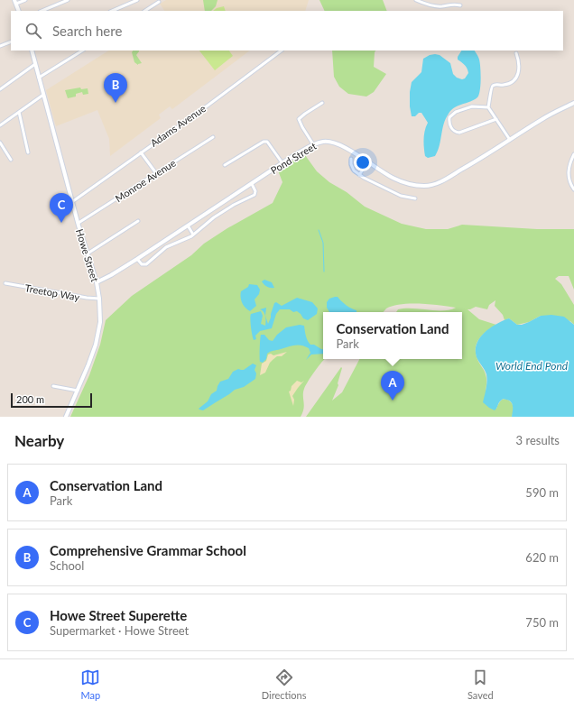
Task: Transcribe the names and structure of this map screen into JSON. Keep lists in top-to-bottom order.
{
  "streets": {
    "street": [
      "Adams Avenue",
      "Pond Street",
      "Monroe Avenue",
      "Howe Street",
      "Treetop Way"
    ]
  },
  "crossings": [
    ["Adams Avenue", "Howe Street"],
    ["Pond Street", "Howe Street"],
    ["Monroe Avenue", "Howe Street"],
    ["Howe Street", "Treetop Way"]
  ],
  "water": ["World End Pond"],
  "scale_bar": "200 m",
  "page": {
    "search": "Search here",
    "pins": ["B", "C", "A"],
    "popup": ["Conservation Land", "Park"],
    "scale": "200 m",
    "heading": ["Nearby", "3 results"],
    "list": [
      {
        "mark": "A",
        "name": "Conservation Land",
        "note": "Park",
        "value": "590 m"
      },
      {
        "mark": "B",
        "name": "Comprehensive Grammar School",
        "note": "School",
        "value": "620 m"
      },
      {
        "mark": "C",
        "name": "Howe Street Superette",
        "note": "Supermarket · Howe Street",
        "value": "750 m"
      }
    ],
    "nav": ["Map", "Directions", "Saved"]
  }
}
